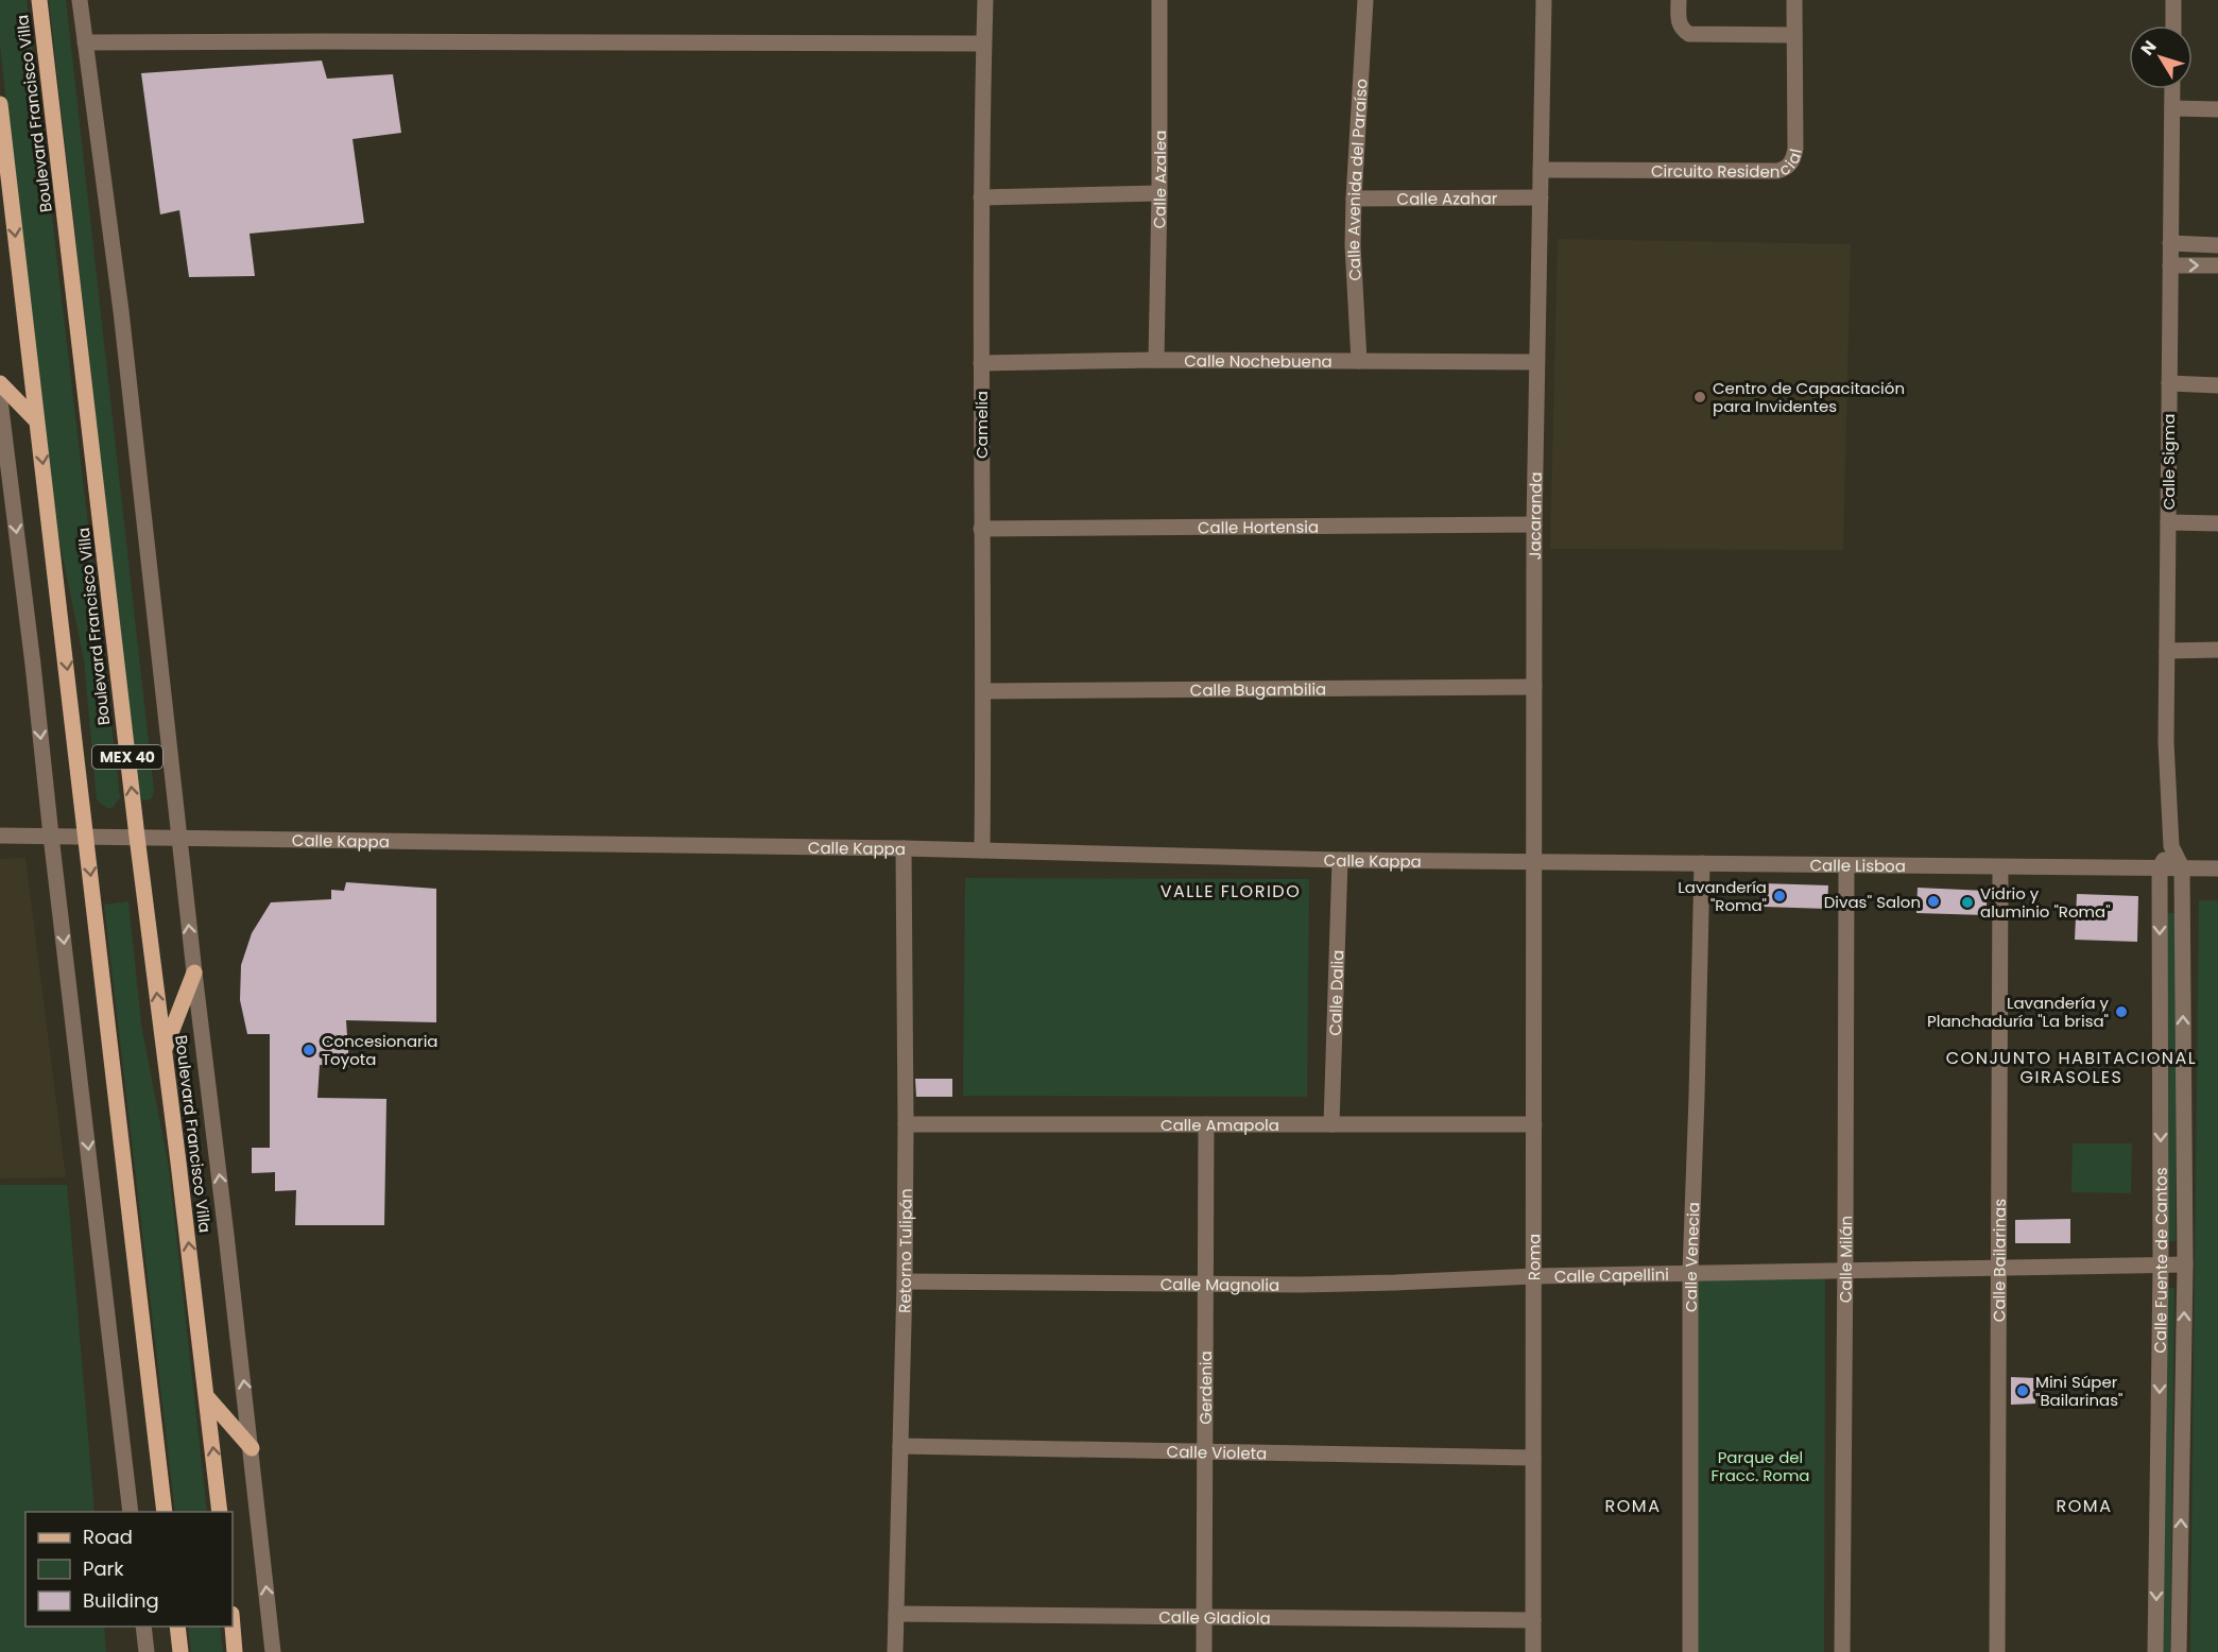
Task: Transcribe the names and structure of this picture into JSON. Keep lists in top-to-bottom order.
{
  "streets": {
    "main road": ["Boulevard Francisco Villa", "MEX 40"],
    "street": [
      "Circuito Residencial",
      "Calle Azalea",
      "Calle Avenida del Paraíso",
      "Calle Azahar",
      "Calle Nochebuena",
      "Camelia",
      "Calle Sigma",
      "Jacaranda",
      "Calle Hortensia",
      "Calle Bugambilia",
      "Calle Kappa",
      "Calle Lisboa",
      "Calle Dalia",
      "Calle Amapola",
      "Retorno Tulipán",
      "Roma",
      "Calle Venecia",
      "Calle Milán",
      "Calle Bailarinas",
      "Calle Fuente de Cantos",
      "Calle Capellini",
      "Calle Magnolia",
      "Gerdenia",
      "Calle Violeta",
      "Calle Gladiola"
    ]
  },
  "crossings": [
    ["Boulevard Francisco Villa", "Calle Kappa"],
    ["Circuito Residencial", "Jacaranda"],
    ["Calle Azalea", "Calle Nochebuena"],
    ["Calle Avenida del Paraíso", "Calle Azahar"],
    ["Calle Avenida del Paraíso", "Calle Nochebuena"],
    ["Calle Azahar", "Jacaranda"],
    ["Calle Nochebuena", "Camelia"],
    ["Calle Nochebuena", "Jacaranda"],
    ["Camelia", "Calle Hortensia"],
    ["Camelia", "Calle Bugambilia"],
    ["Camelia", "Calle Kappa"],
    ["Jacaranda", "Calle Hortensia"],
    ["Jacaranda", "Calle Bugambilia"],
    ["Jacaranda", "Calle Kappa"],
    ["Jacaranda", "Calle Lisboa"],
    ["Jacaranda", "Roma"],
    ["Calle Kappa", "Calle Lisboa"],
    ["Calle Kappa", "Calle Dalia"],
    ["Calle Kappa", "Retorno Tulipán"],
    ["Calle Kappa", "Roma"],
    ["Calle Lisboa", "Roma"],
    ["Calle Lisboa", "Calle Venecia"],
    ["Calle Lisboa", "Calle Milán"],
    ["Calle Lisboa", "Calle Bailarinas"],
    ["Calle Lisboa", "Calle Fuente de Cantos"],
    ["Calle Dalia", "Calle Amapola"],
    ["Calle Amapola", "Retorno Tulipán"],
    ["Calle Amapola", "Roma"],
    ["Calle Amapola", "Gerdenia"],
    ["Retorno Tulipán", "Calle Magnolia"],
    ["Retorno Tulipán", "Calle Violeta"],
    ["Retorno Tulipán", "Calle Gladiola"],
    ["Roma", "Calle Capellini"],
    ["Roma", "Calle Magnolia"],
    ["Roma", "Calle Violeta"],
    ["Roma", "Calle Gladiola"],
    ["Calle Venecia", "Calle Capellini"],
    ["Calle Milán", "Calle Capellini"],
    ["Calle Bailarinas", "Calle Capellini"],
    ["Calle Fuente de Cantos", "Calle Capellini"],
    ["Calle Capellini", "Calle Magnolia"],
    ["Calle Magnolia", "Gerdenia"],
    ["Gerdenia", "Calle Violeta"],
    ["Gerdenia", "Calle Gladiola"]
  ],
  "districts": [
    "VALLE FLORIDO",
    "CONJUNTO HABITACIONAL GIRASOLES",
    "ROMA",
    "ROMA"
  ],
  "parks": ["Parque del Fracc. Roma"],
  "places": [
    "Centro de Capacitación para Invidentes",
    "Lavandería \"Roma\"",
    "Divas'' Salon",
    "Vidrio y aluminio \"Roma\"",
    "Lavandería y Planchaduría \"La brisa\"",
    "Concesionaria Toyota",
    "Mini Súper \"Bailarinas\""
  ],
  "legend": ["Road", "Park", "Building"],
  "north": "top left"
}
